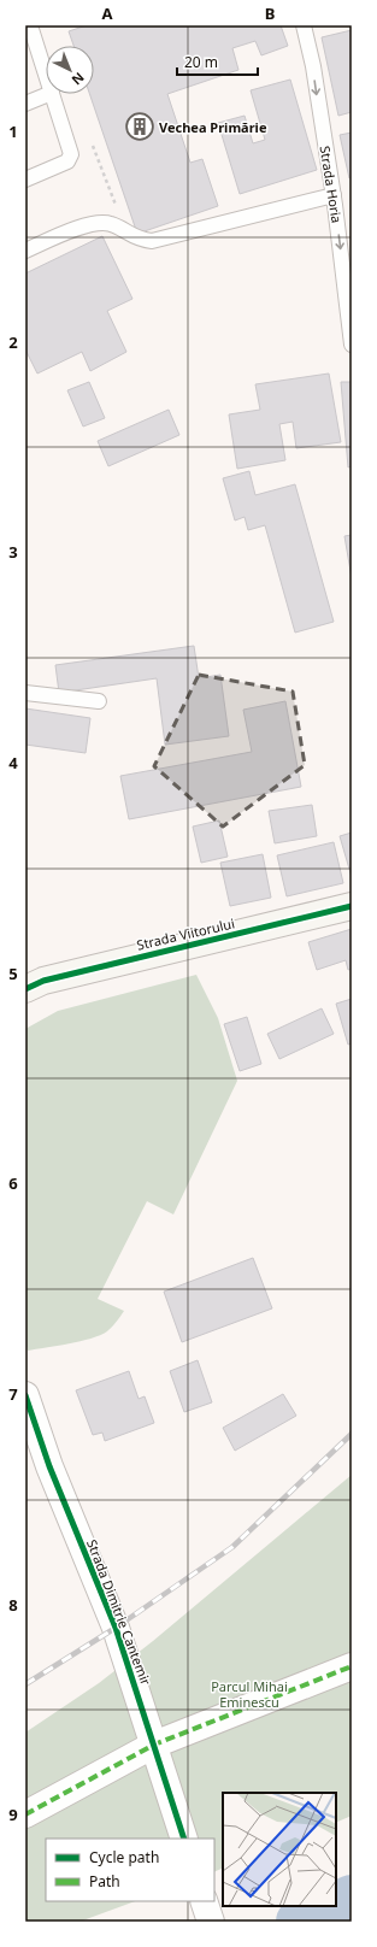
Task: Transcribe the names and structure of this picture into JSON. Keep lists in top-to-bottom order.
{
  "streets": {
    "street": ["Strada Viitorului", "Strada Dimitrie Cantemir"],
    "lane": ["Strada Horia"]
  },
  "one_way": ["Strada Horia"],
  "parks": ["Parcul Mihai Eminescu"],
  "places": {
    "building": ["Vechea Primărie"]
  },
  "legend": ["Cycle path", "Path"],
  "scale_bar": "20 m",
  "north": "bottom right",
  "grid": {
    "columns": ["A", "B"],
    "rows": [
      "1",
      "2",
      "3",
      "4",
      "5",
      "6",
      "7",
      "8",
      "9"
    ]
  }
}
